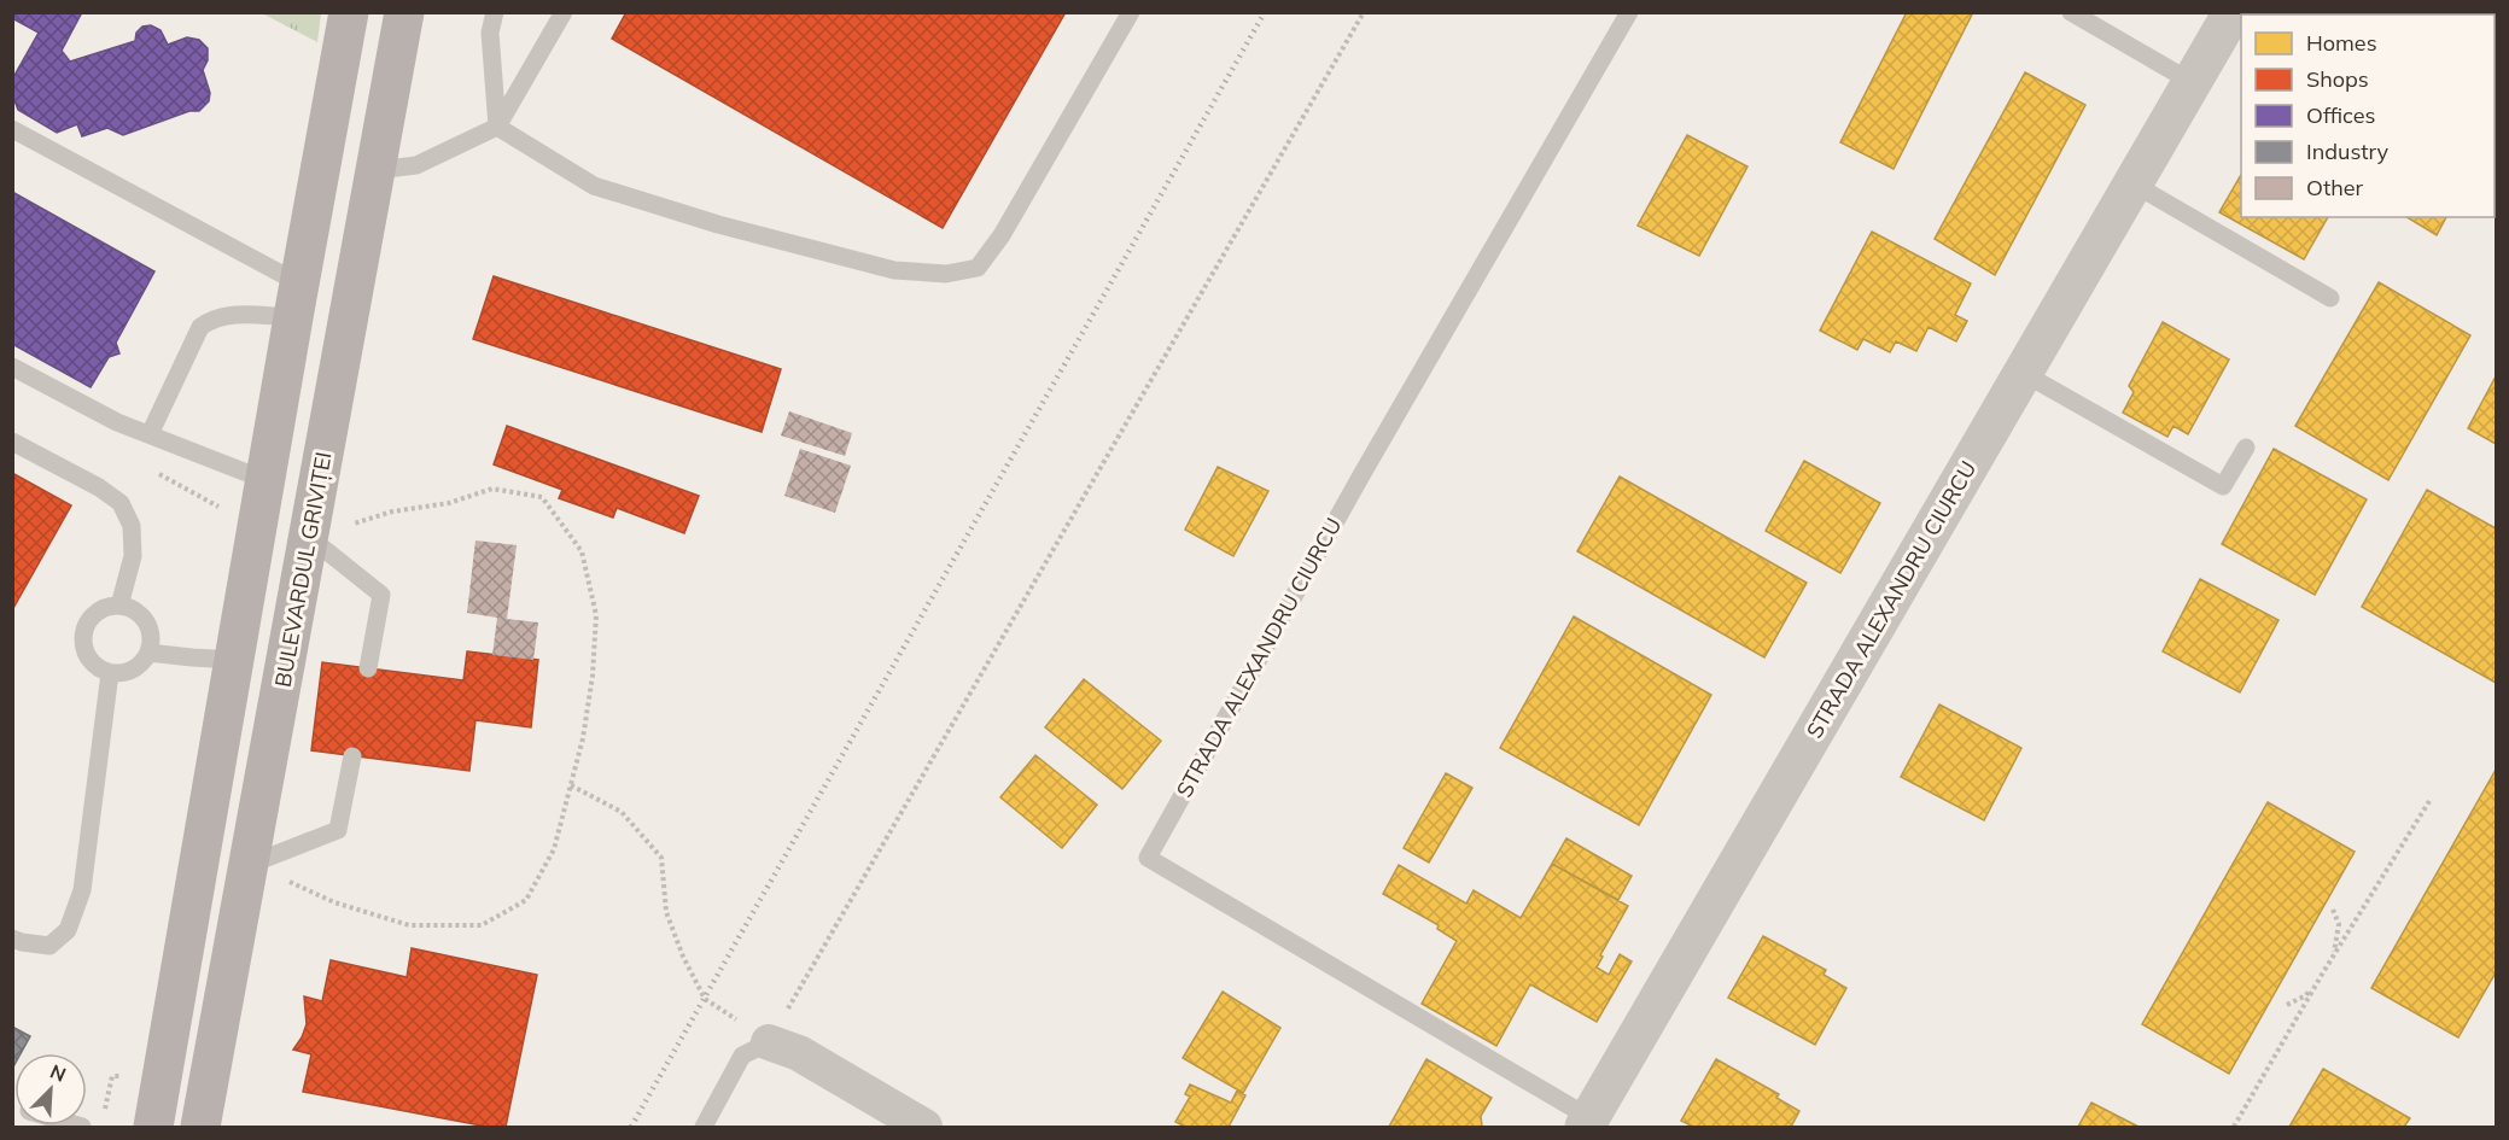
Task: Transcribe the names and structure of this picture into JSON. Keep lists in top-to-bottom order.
{
  "streets": {
    "main road": ["BULEVARDUL GRIVIȚEI"],
    "street": ["STRADA ALEXANDRU CIURCU"]
  },
  "legend": [
    "Homes",
    "Shops",
    "Offices",
    "Industry",
    "Other"
  ],
  "north": "top right"
}
